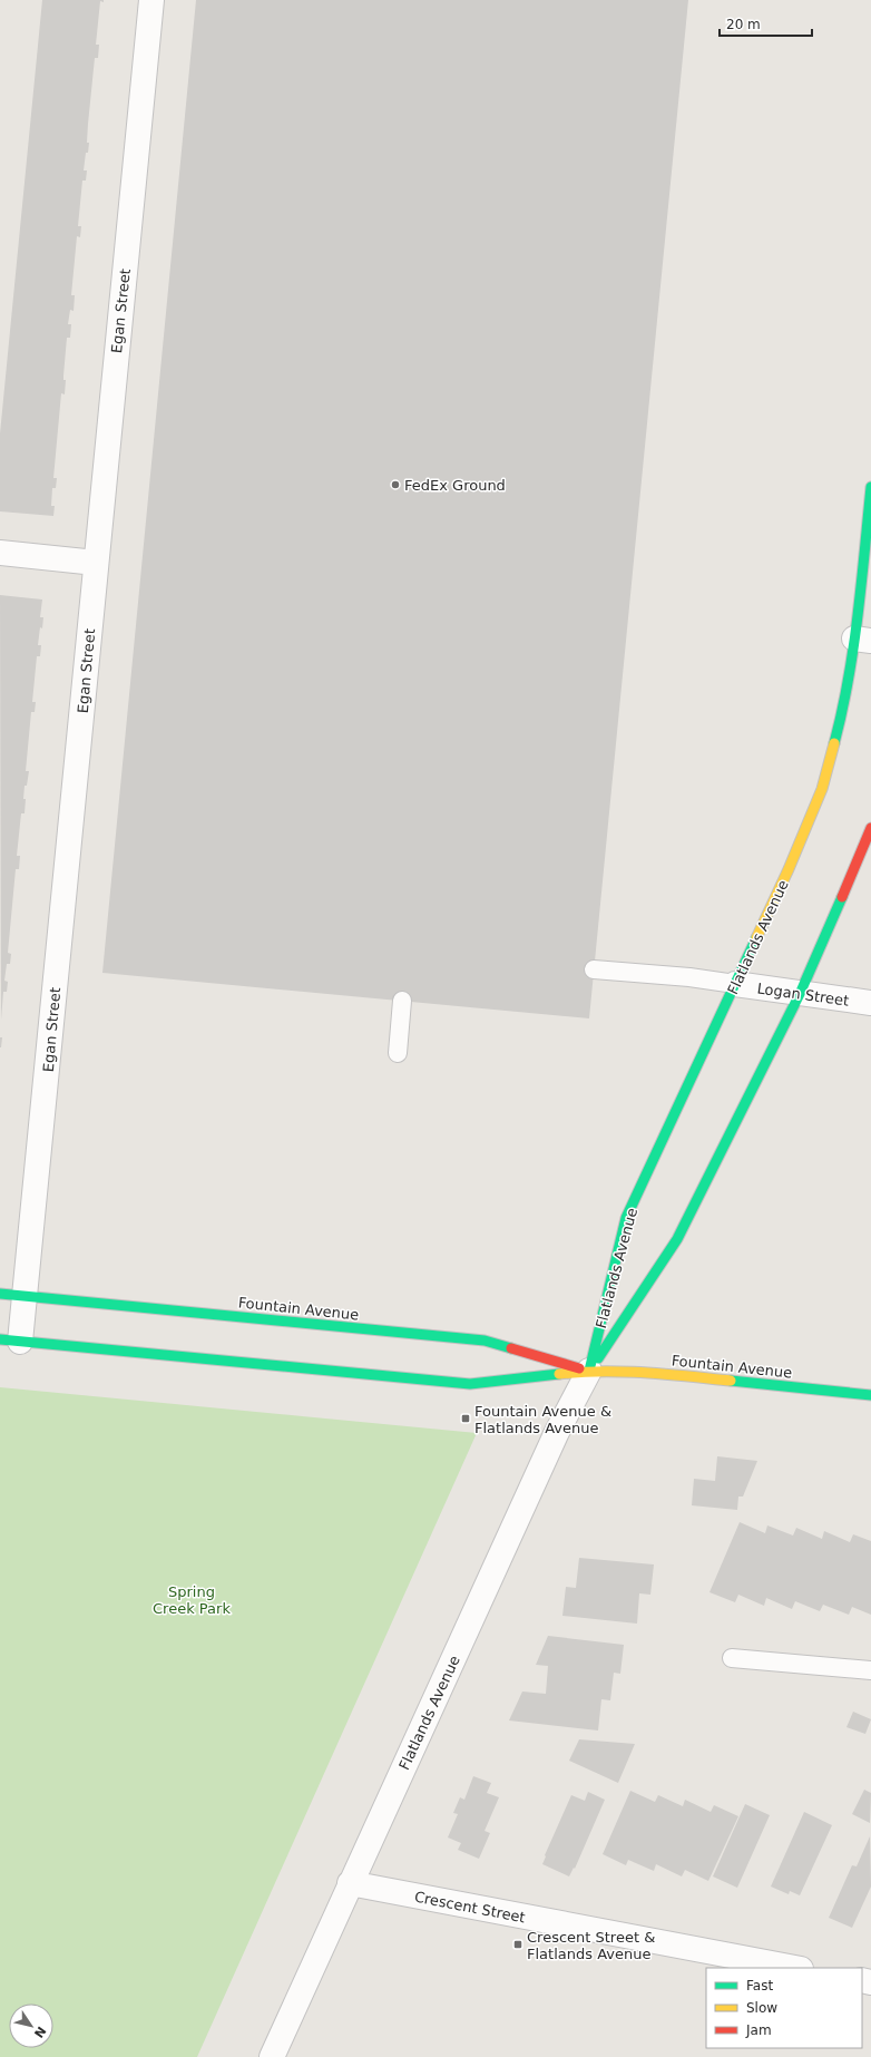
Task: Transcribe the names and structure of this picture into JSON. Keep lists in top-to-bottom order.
{
  "streets": {
    "main road": ["Flatlands Avenue", "Fountain Avenue"],
    "street": ["Egan Street", "Logan Street", "Crescent Street"]
  },
  "crossings": [
    ["Egan Street", "Fountain Avenue"],
    ["Flatlands Avenue", "Logan Street"],
    ["Flatlands Avenue", "Fountain Avenue"],
    ["Flatlands Avenue", "Crescent Street"]
  ],
  "parks": ["Spring Creek Park"],
  "places": {
    "other": ["FedEx Ground"],
    "transit": ["Fountain Avenue & Flatlands Avenue", "Crescent Street & Flatlands Avenue"]
  },
  "legend": ["Fast", "Slow", "Jam"],
  "scale_bar": "20 m",
  "north": "bottom right"
}
